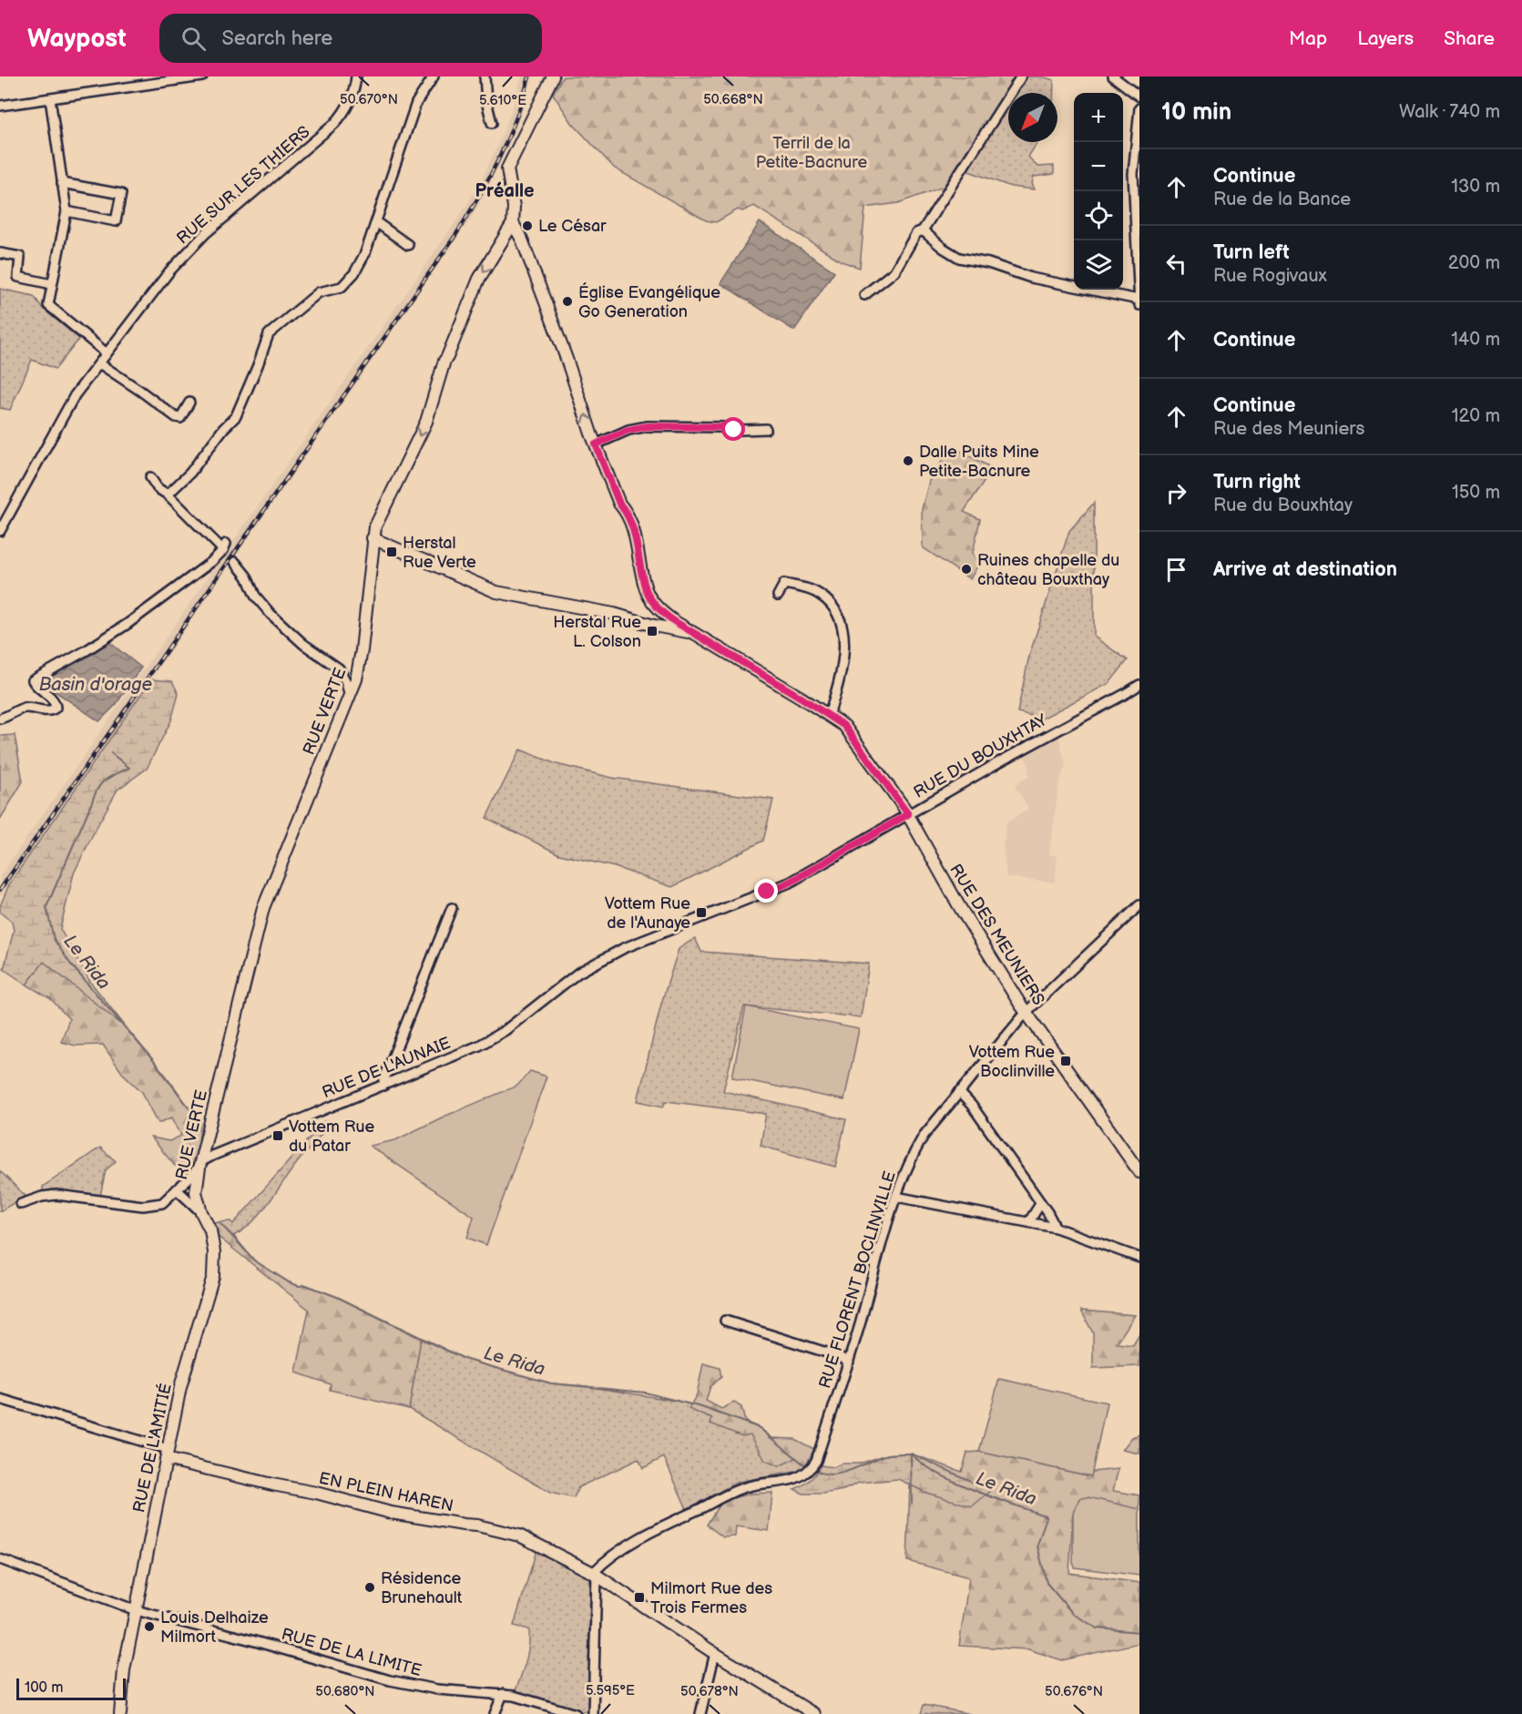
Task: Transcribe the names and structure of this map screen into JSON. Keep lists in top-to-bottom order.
{
  "streets": {
    "street": [
      "RUE SUR LES THIERS",
      "RUE VERTE",
      "RUE DU BOUXHTAY",
      "RUE DES MEUNIERS",
      "RUE DE L'AUNAIE",
      "RUE FLORENT BOCLINVILLE",
      "RUE DE L'AMITIÉ",
      "EN PLEIN HAREN",
      "RUE DE LA LIMITE"
    ]
  },
  "crossings": [
    ["RUE VERTE", "RUE DE L'AUNAIE"],
    ["RUE VERTE", "RUE DE L'AMITIÉ"],
    ["RUE DU BOUXHTAY", "RUE DES MEUNIERS"],
    ["RUE DU BOUXHTAY", "RUE DE L'AUNAIE"],
    ["RUE DES MEUNIERS", "RUE FLORENT BOCLINVILLE"],
    ["RUE FLORENT BOCLINVILLE", "EN PLEIN HAREN"],
    ["RUE DE L'AMITIÉ", "EN PLEIN HAREN"],
    ["RUE DE L'AMITIÉ", "RUE DE LA LIMITE"]
  ],
  "districts": ["Préalle"],
  "water": ["Basin d'orage", "Le Rida"],
  "parks": ["Terril de la Petite-Bacnure"],
  "places": {
    "other": [
      "Le César",
      "Église Evangélique Go Generation",
      "Dalle Puits Mine Petite-Bacnure",
      "Ruines chapelle du château Bouxthay",
      "Résidence Brunehault",
      "Louis Delhaize Milmort"
    ],
    "transit": [
      "Herstal Rue Verte",
      "Herstal Rue L. Colson",
      "Vottem Rue de l'Aunaye",
      "Vottem Rue Boclinville",
      "Vottem Rue du Patar",
      "Milmort Rue des Trois Fermes"
    ]
  },
  "scale_bar": "100 m",
  "north": "bottom left",
  "page": {
    "header": "Waypost",
    "search": "Search here",
    "nav": ["Map", "Layers", "Share"],
    "heading": ["10 min", "Walk · 740 m"],
    "map_buttons": ["+", "−"],
    "list": [
      ["Continue", "Rue de la Bance", "130 m"],
      ["Turn left", "Rue Rogivaux", "200 m"],
      ["Continue", "140 m"],
      ["Continue", "Rue des Meuniers", "120 m"],
      ["Turn right", "Rue du Bouxhtay", "150 m"],
      "Arrive at destination"
    ],
    "scale": "100 m"
  },
  "coordinates": [
    "50.670°N",
    "50.668°N",
    "5.610°E",
    "5.595°E",
    "50.680°N",
    "50.678°N",
    "50.676°N"
  ]
}
